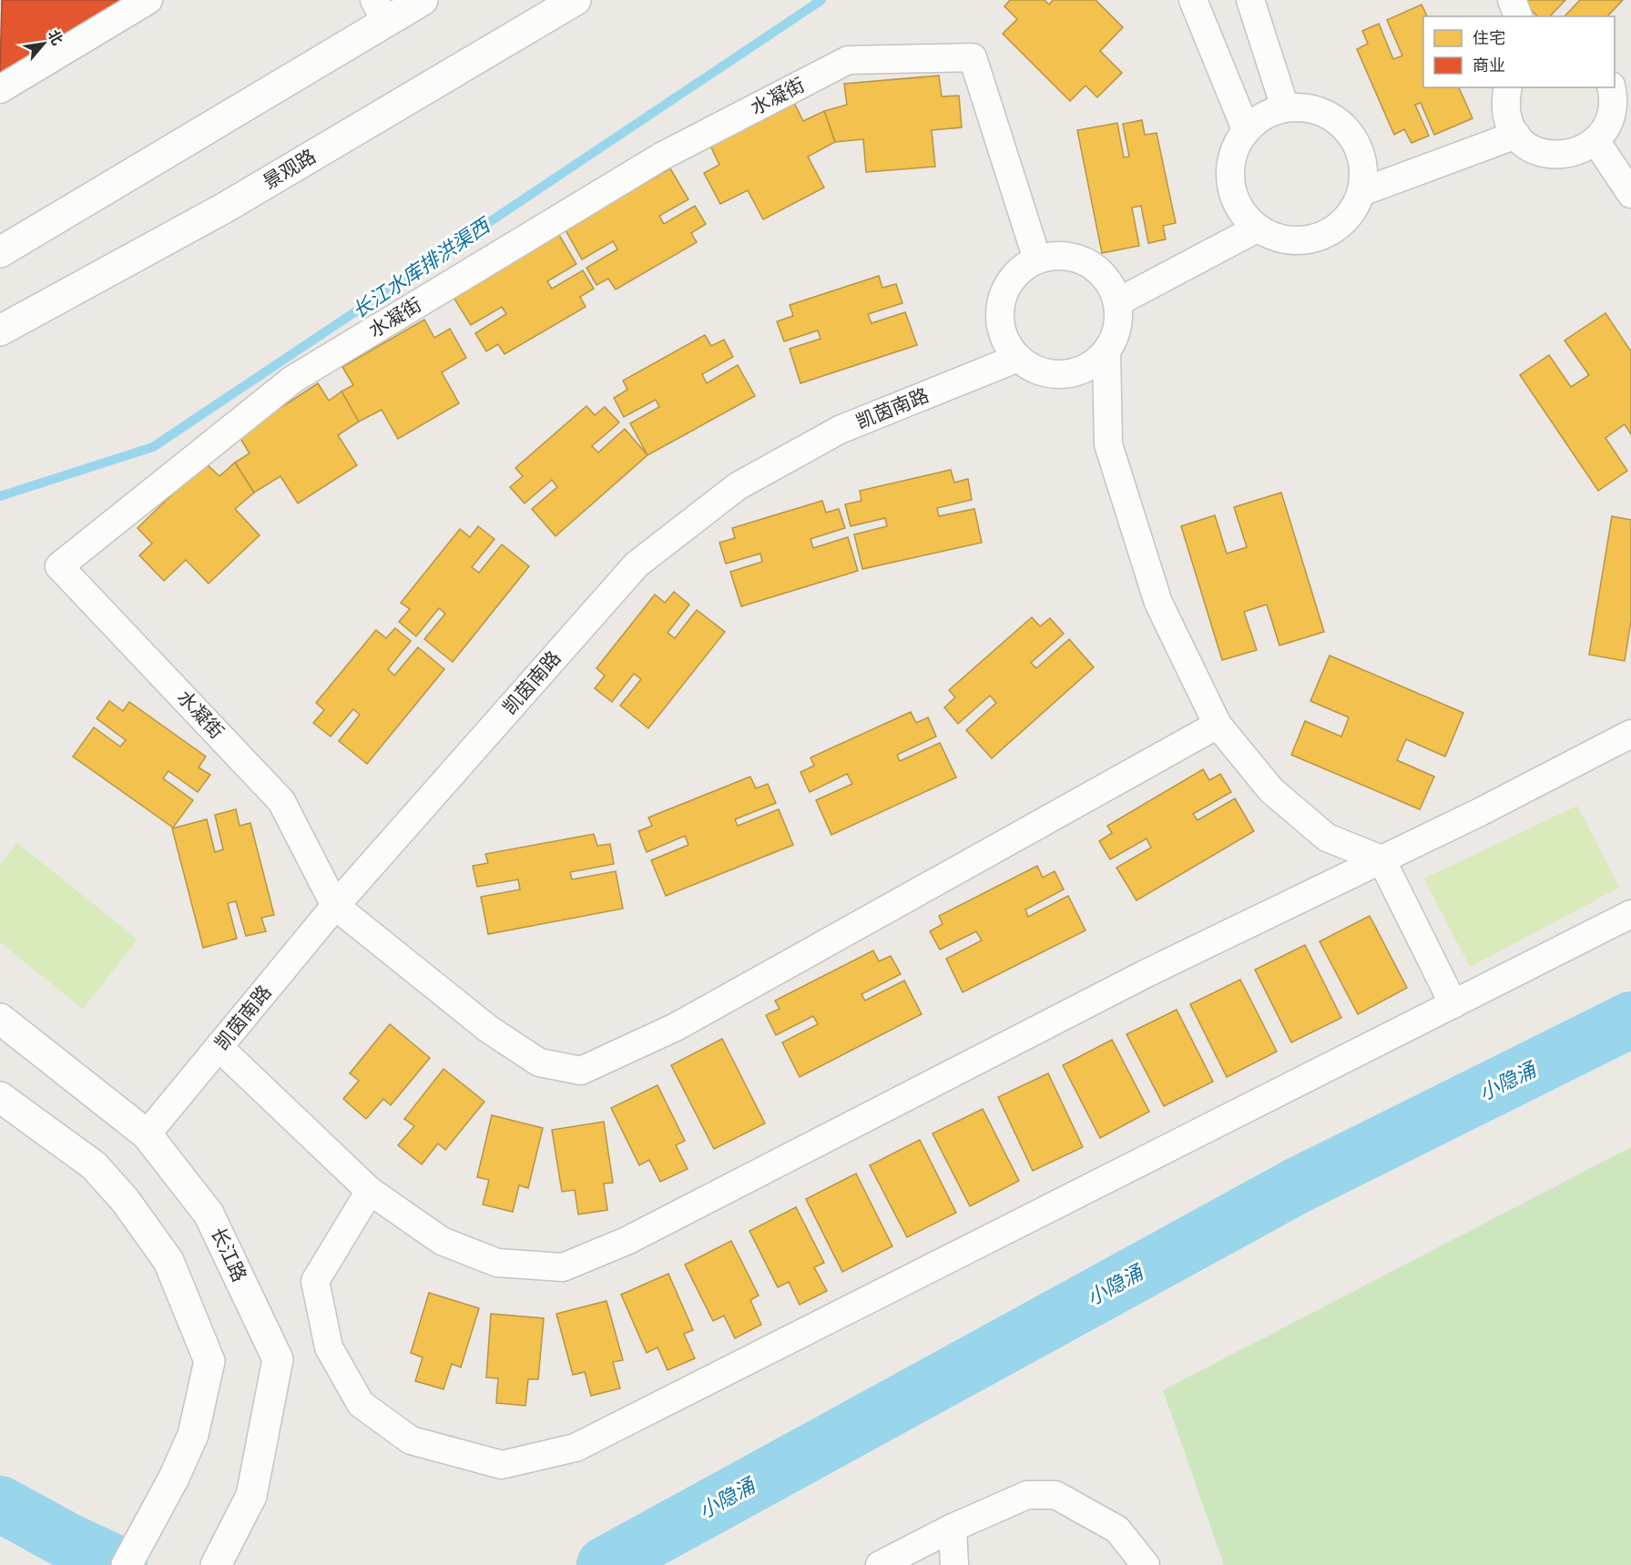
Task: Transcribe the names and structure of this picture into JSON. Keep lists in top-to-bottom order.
{
  "streets": {
    "main road": ["景观路", "长江路"],
    "street": ["水凝街", "凯茵南路"]
  },
  "crossings": [
    ["水凝街", "凯茵南路"],
    ["凯茵南路", "长江路"]
  ],
  "water": ["长江水库排洪渠西", "小隐涌"],
  "legend": ["住宅", "商业"],
  "north": "top right"
}
